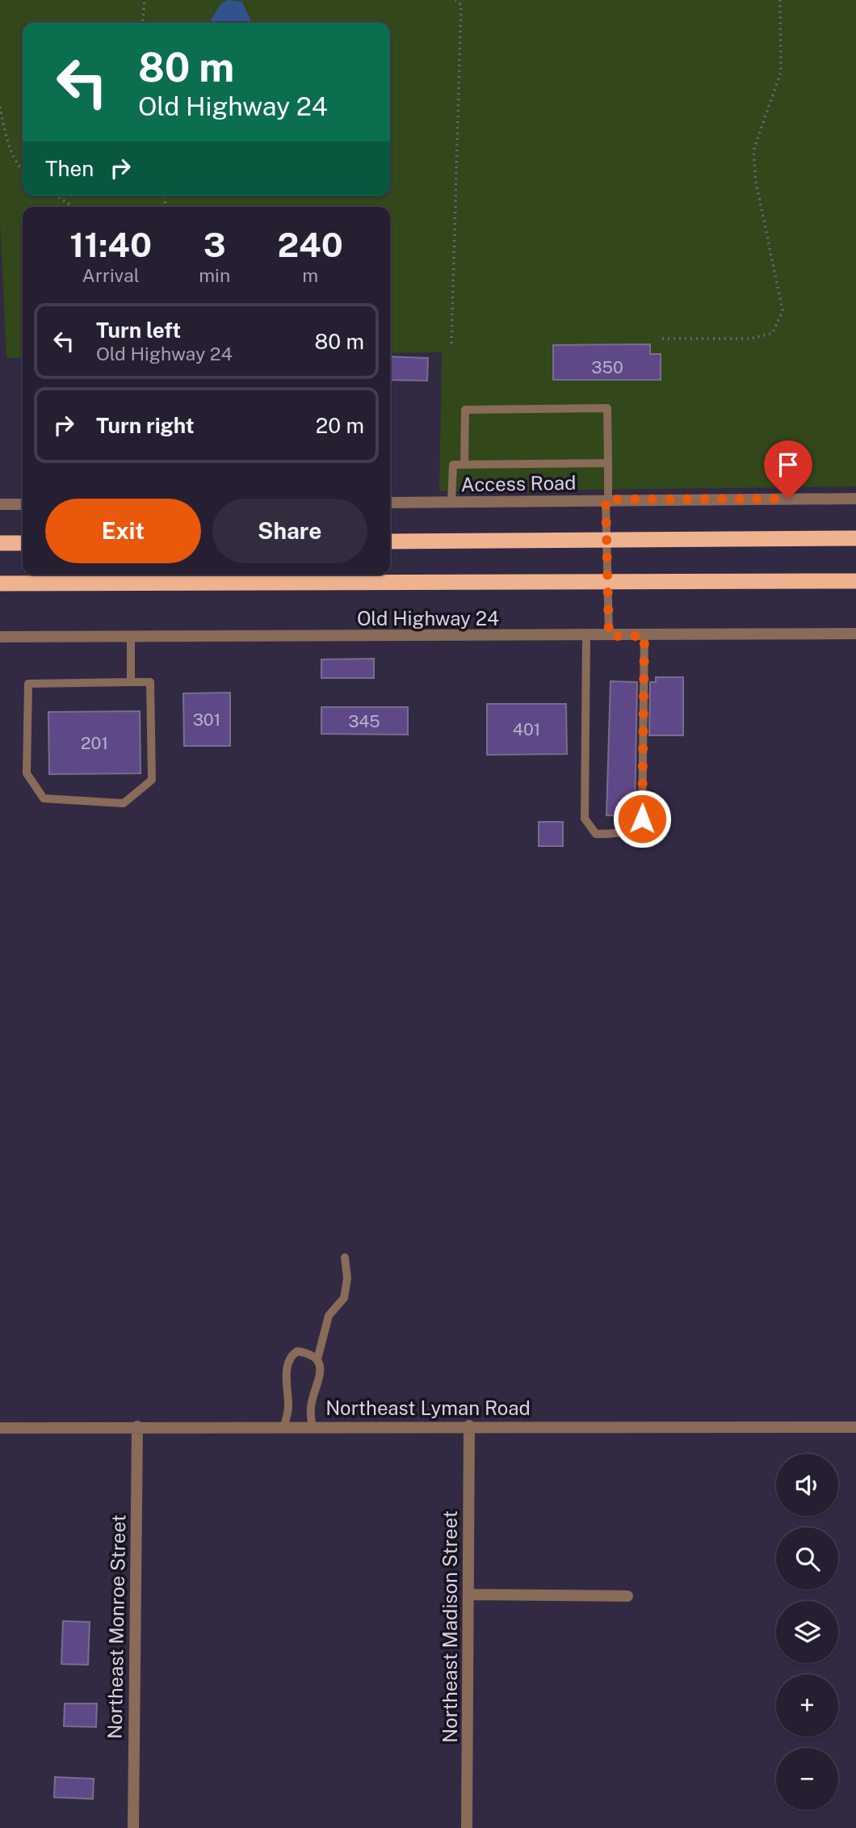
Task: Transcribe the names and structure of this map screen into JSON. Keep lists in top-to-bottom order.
{
  "streets": {
    "street": [
      "Access Road",
      "Old Highway 24",
      "Northeast Lyman Road",
      "Northeast Monroe Street",
      "Northeast Madison Street"
    ]
  },
  "crossings": [
    ["Northeast Lyman Road", "Northeast Monroe Street"],
    ["Northeast Lyman Road", "Northeast Madison Street"]
  ],
  "house_numbers": [
    "350",
    "301",
    "345",
    "401",
    "201"
  ],
  "page": {
    "turn": ["80 m", "Old Highway 24"],
    "then": "Then",
    "eta": [
      "11:40",
      "Arrival",
      "3",
      "min",
      "240",
      "m"
    ],
    "list": [
      {
        "name": "Turn left",
        "note": "Old Highway 24",
        "value": "80 m"
      },
      {
        "name": "Turn right",
        "value": "20 m"
      }
    ],
    "buttons": ["Exit", "Share"],
    "map_buttons": ["+", "−"]
  }
}
